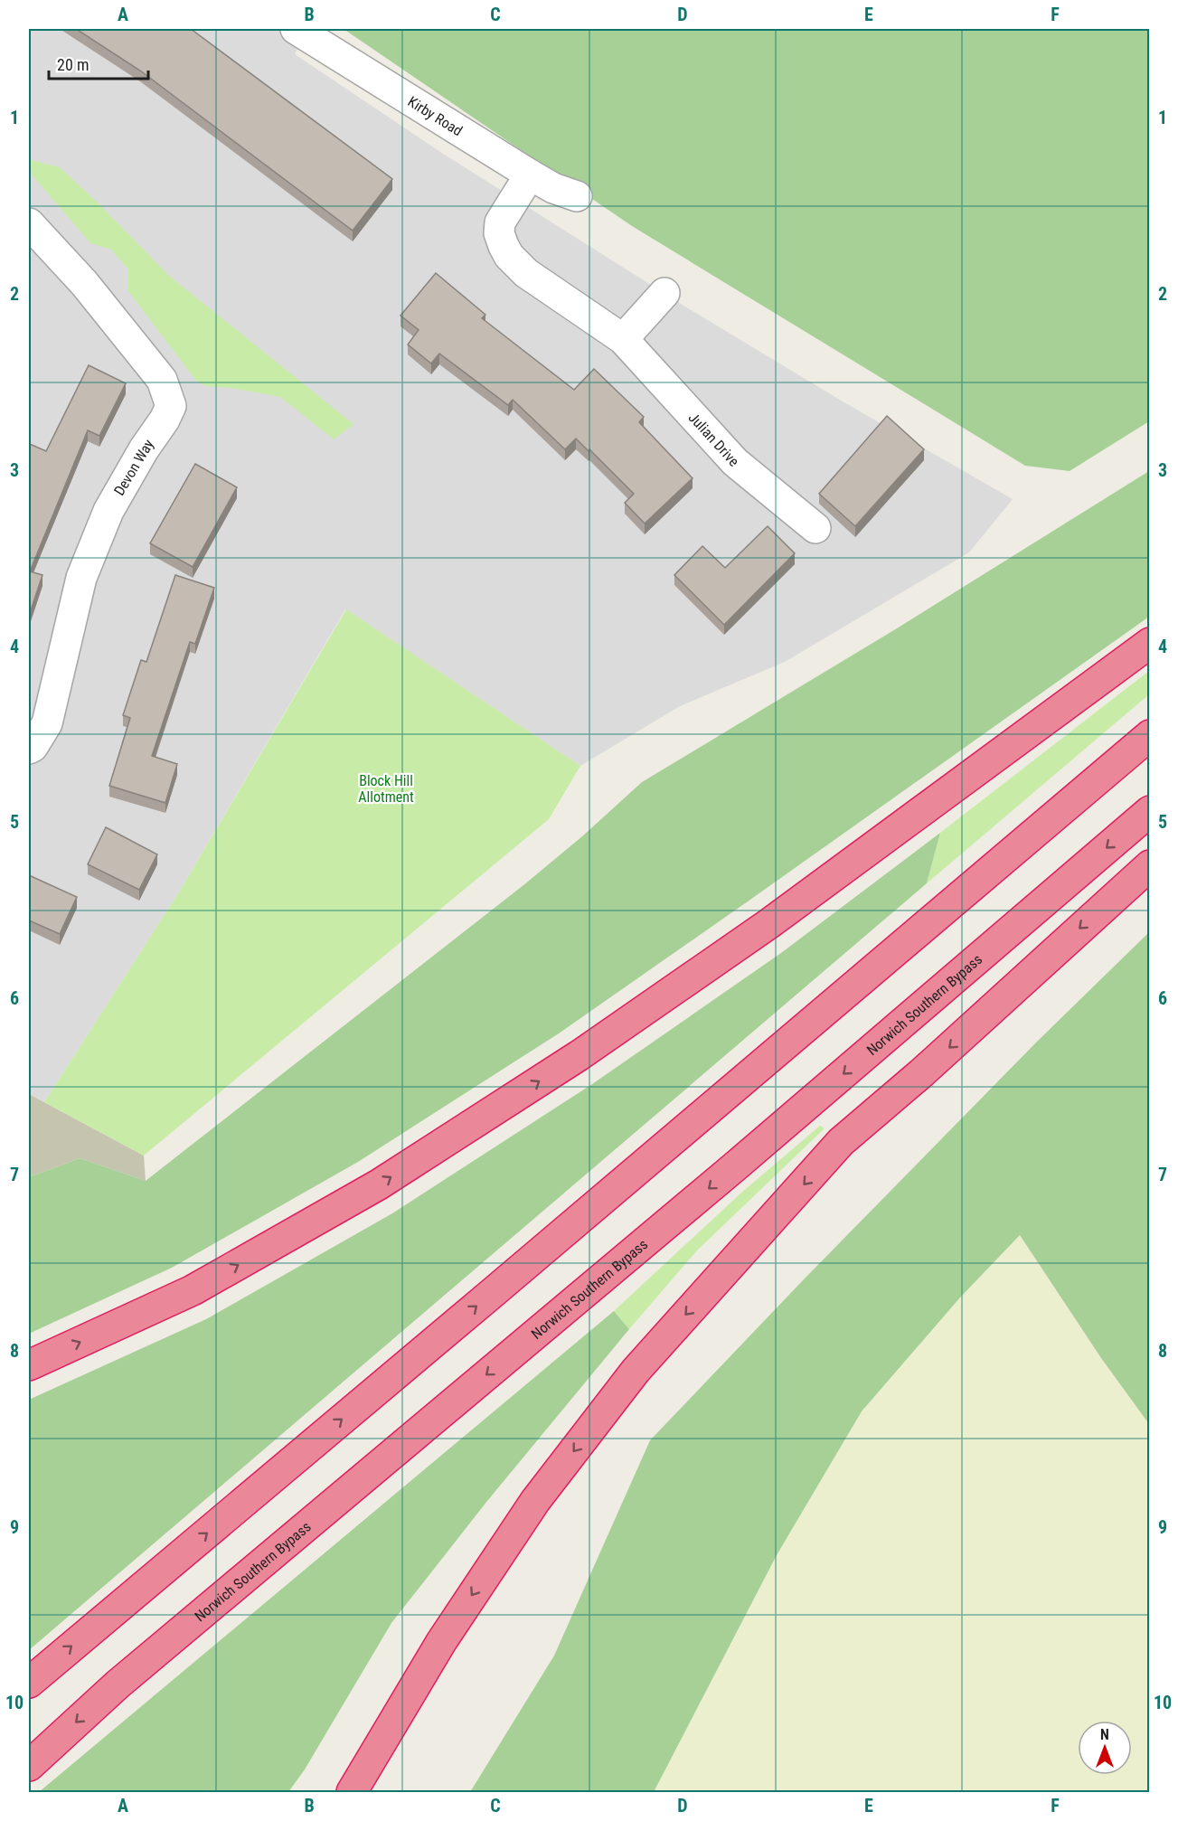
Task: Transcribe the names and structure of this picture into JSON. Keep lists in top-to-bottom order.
{
  "streets": {
    "highway": ["Norwich Southern Bypass"],
    "street": ["Kirby Road", "Julian Drive", "Devon Way"]
  },
  "crossings": [
    ["Kirby Road", "Julian Drive"]
  ],
  "parks": ["Block Hill Allotment"],
  "scale_bar": "20 m",
  "north": "top",
  "grid": {
    "columns": [
      "A",
      "B",
      "C",
      "D",
      "E",
      "F"
    ],
    "rows": [
      "1",
      "2",
      "3",
      "4",
      "5",
      "6",
      "7",
      "8",
      "9",
      "10"
    ]
  }
}
